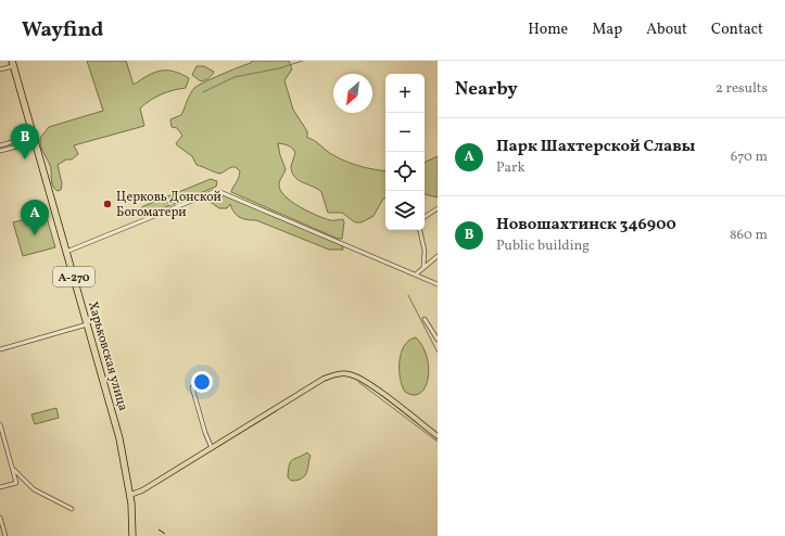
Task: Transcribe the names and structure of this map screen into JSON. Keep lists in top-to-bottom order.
{
  "streets": {
    "highway": ["А-270", "Харьковская улица"]
  },
  "places": ["Церковь Донской Богоматери"],
  "north": "bottom left",
  "page": {
    "header": "Wayfind",
    "nav": [
      "Home",
      "Map",
      "About",
      "Contact"
    ],
    "heading": ["Nearby", "2 results"],
    "map_buttons": ["+", "−"],
    "list": [
      {
        "mark": "A",
        "name": "Парк Шахтерской Славы",
        "note": "Park",
        "value": "670 m"
      },
      {
        "mark": "B",
        "name": "Новошахтинск 346900",
        "note": "Public building",
        "value": "860 m"
      }
    ],
    "pins": ["B", "A"]
  }
}
